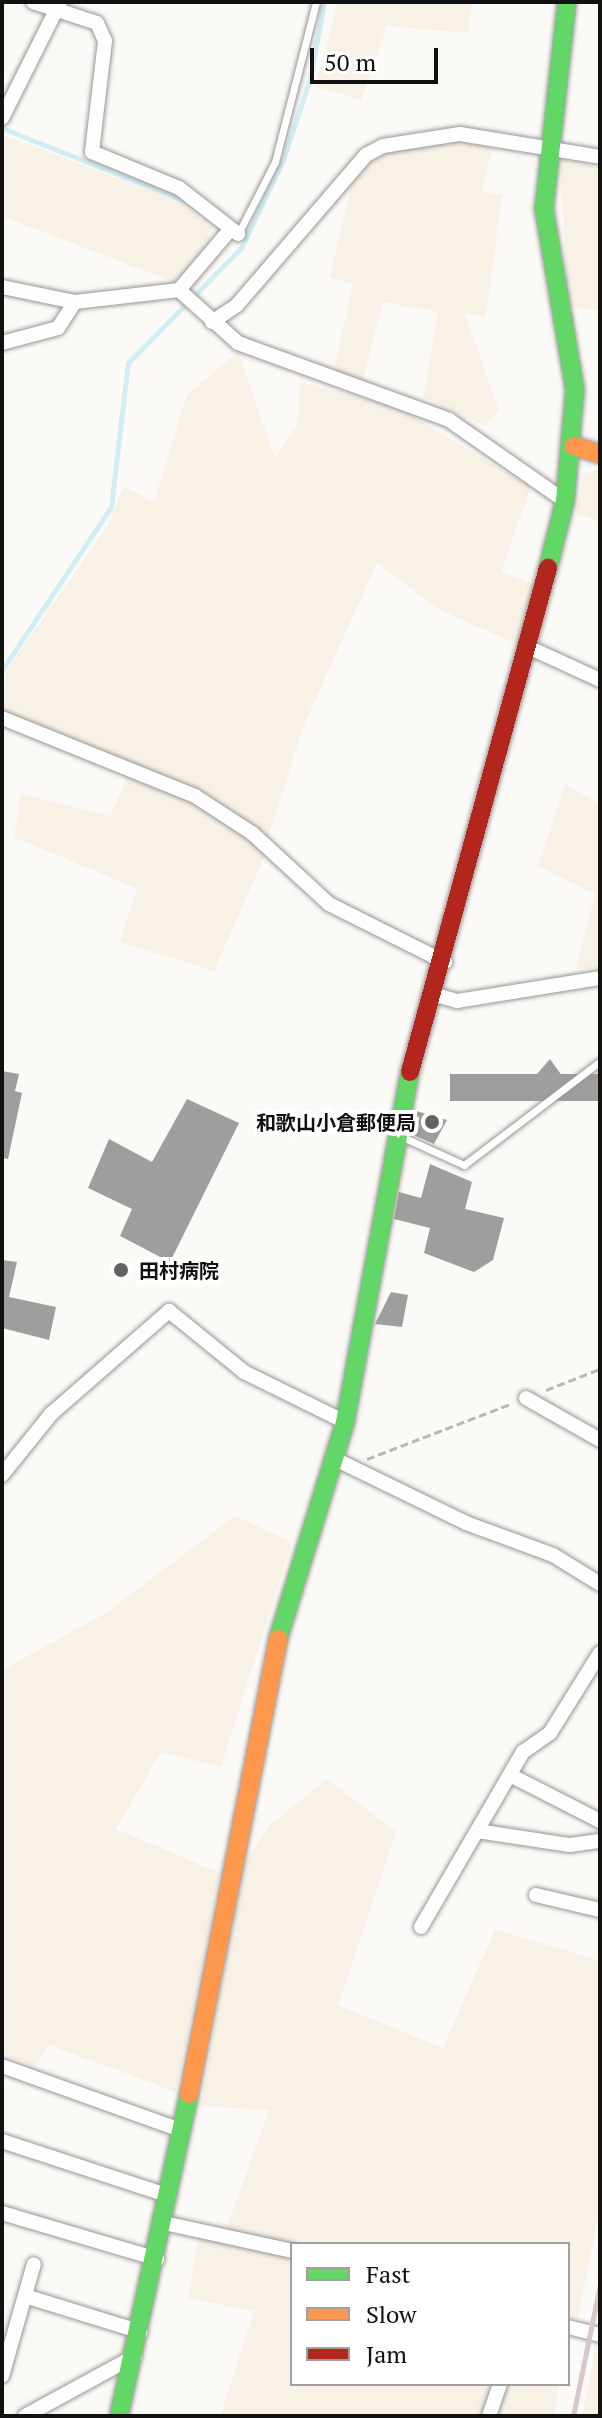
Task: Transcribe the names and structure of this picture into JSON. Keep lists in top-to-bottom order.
{
  "places": ["和歌山小倉郵便局", "田村病院"],
  "legend": ["Fast", "Slow", "Jam"],
  "scale_bar": "50 m"
}
